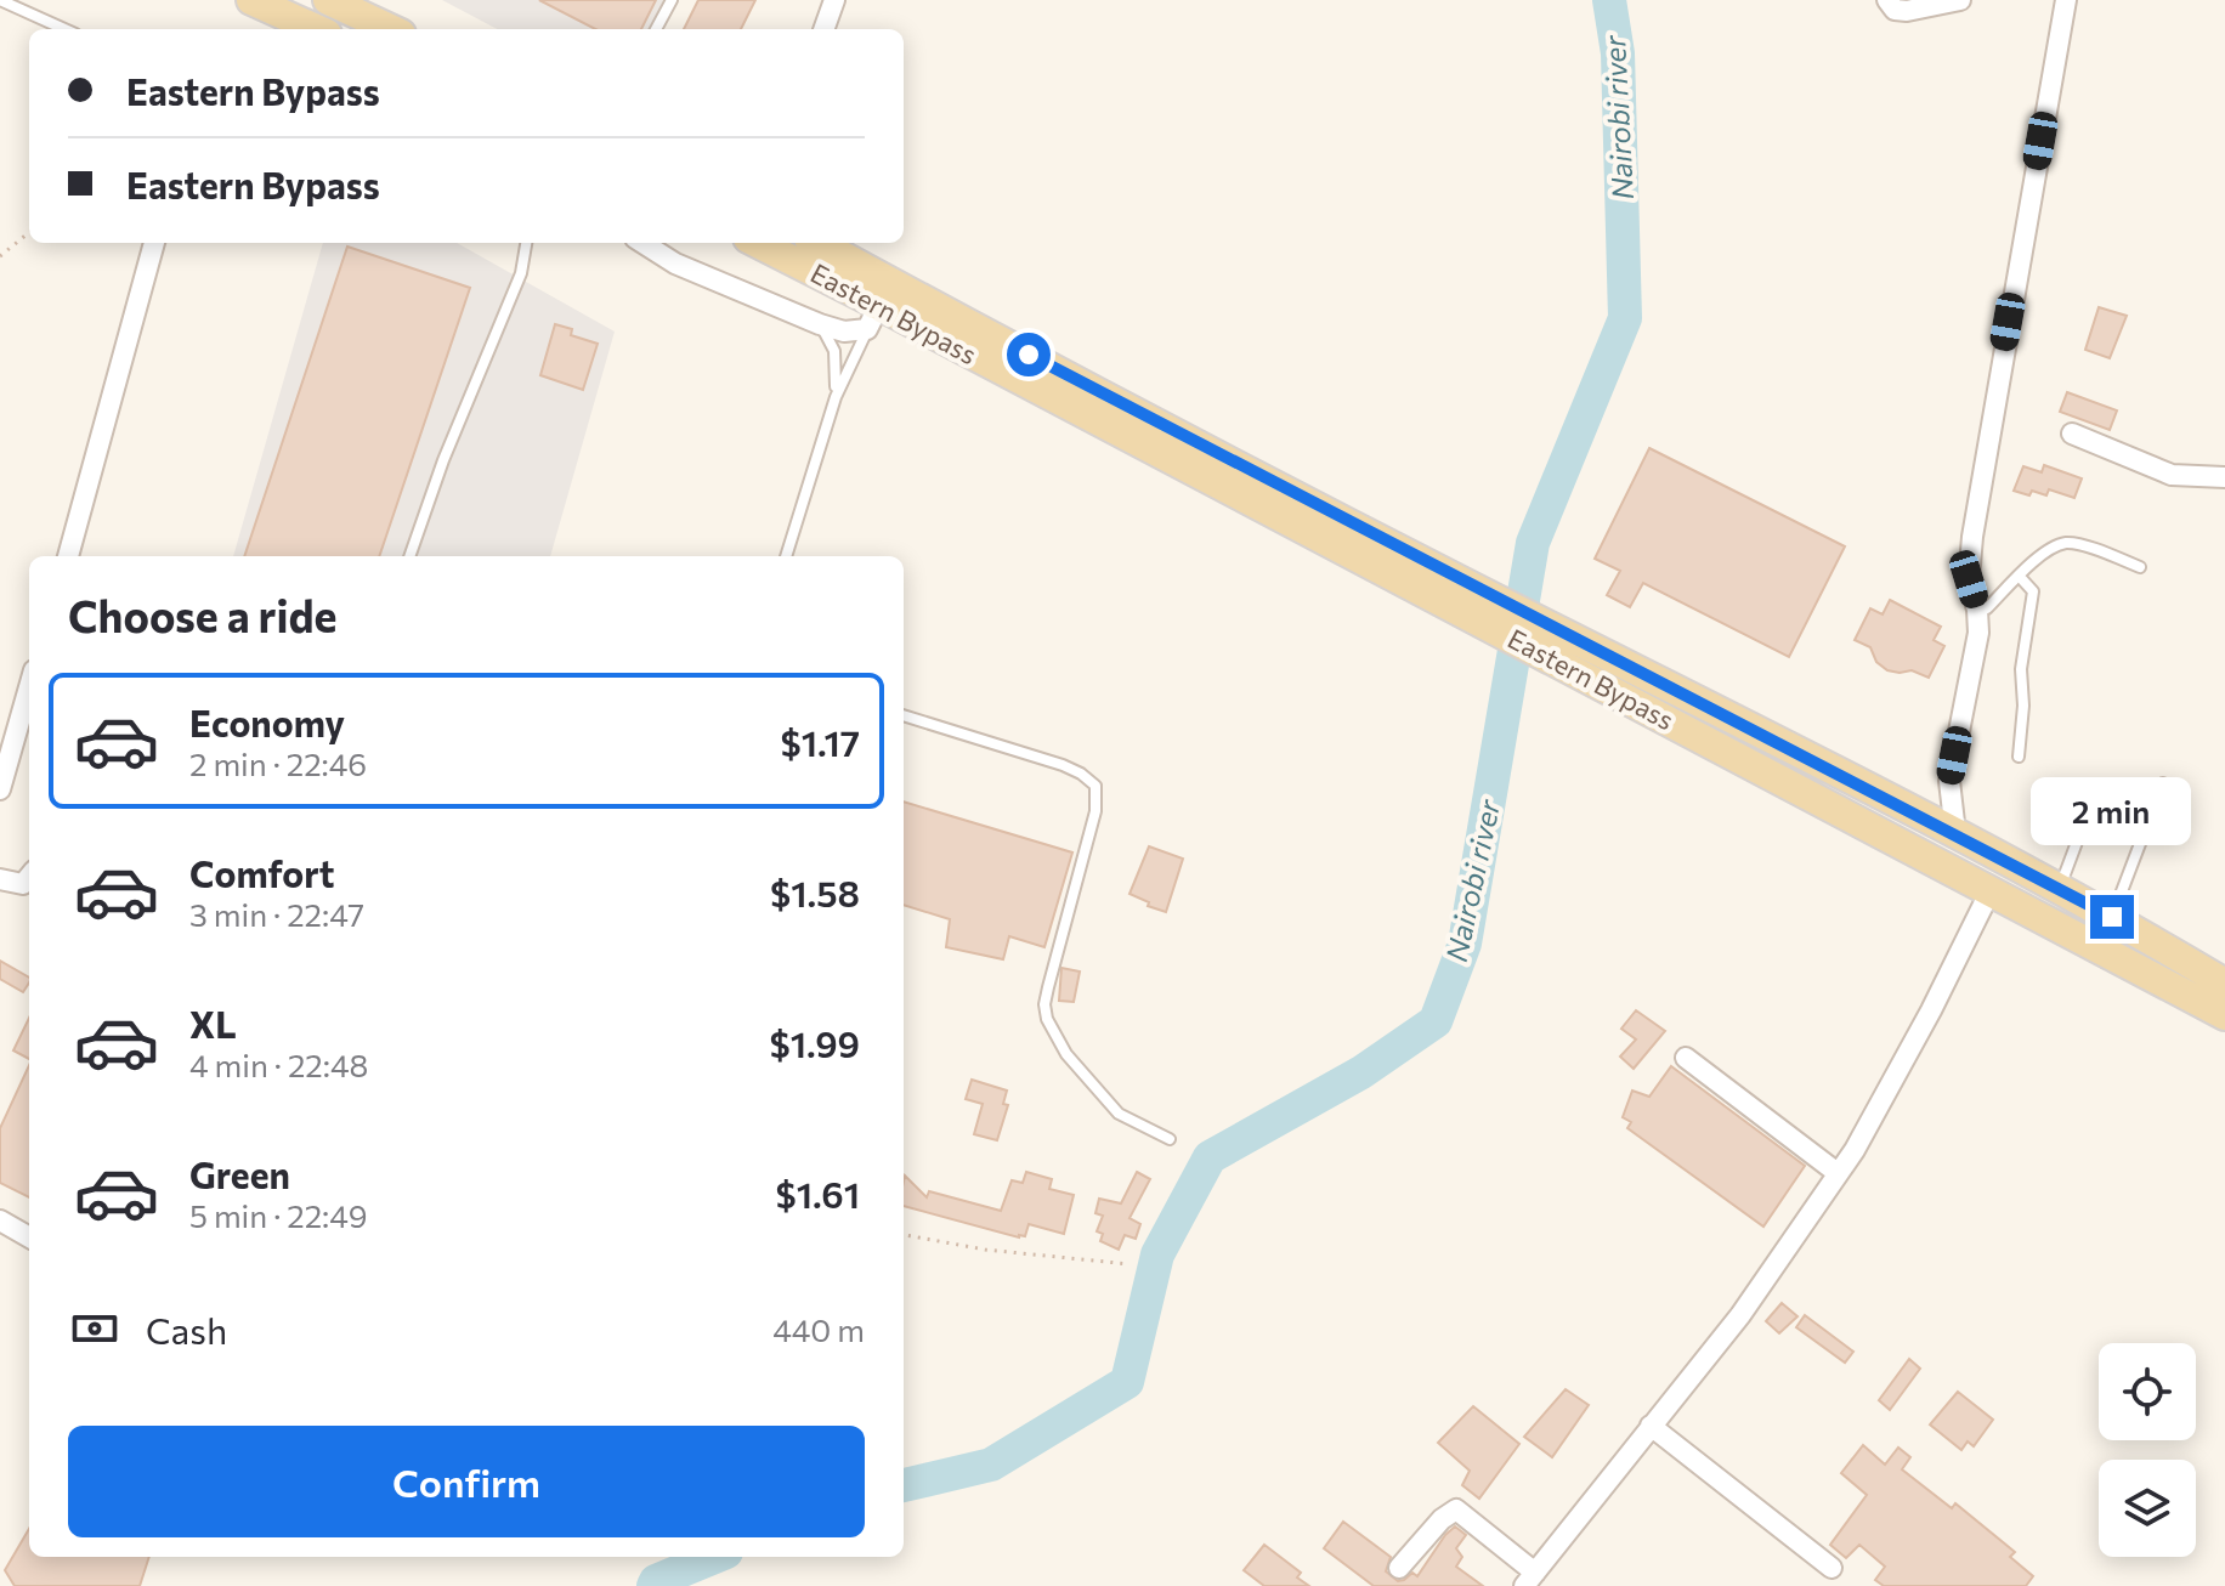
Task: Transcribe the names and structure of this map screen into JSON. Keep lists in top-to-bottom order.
{
  "streets": {
    "main road": ["Eastern Bypass"]
  },
  "water": ["Nairobi river"],
  "page": {
    "banner": ["Eastern Bypass", "Eastern Bypass"],
    "heading": "Choose a ride",
    "list": [
      {
        "name": "Economy",
        "note": "2 min · 22:46",
        "value": "$1.17"
      },
      {
        "name": "Comfort",
        "note": "3 min · 22:47",
        "value": "$1.58"
      },
      {
        "name": "XL",
        "note": "4 min · 22:48",
        "value": "$1.99"
      },
      {
        "name": "Green",
        "note": "5 min · 22:49",
        "value": "$1.61"
      }
    ],
    "bubble": "2 min",
    "pay": ["Cash", "440 m"],
    "buttons": "Confirm"
  }
}
